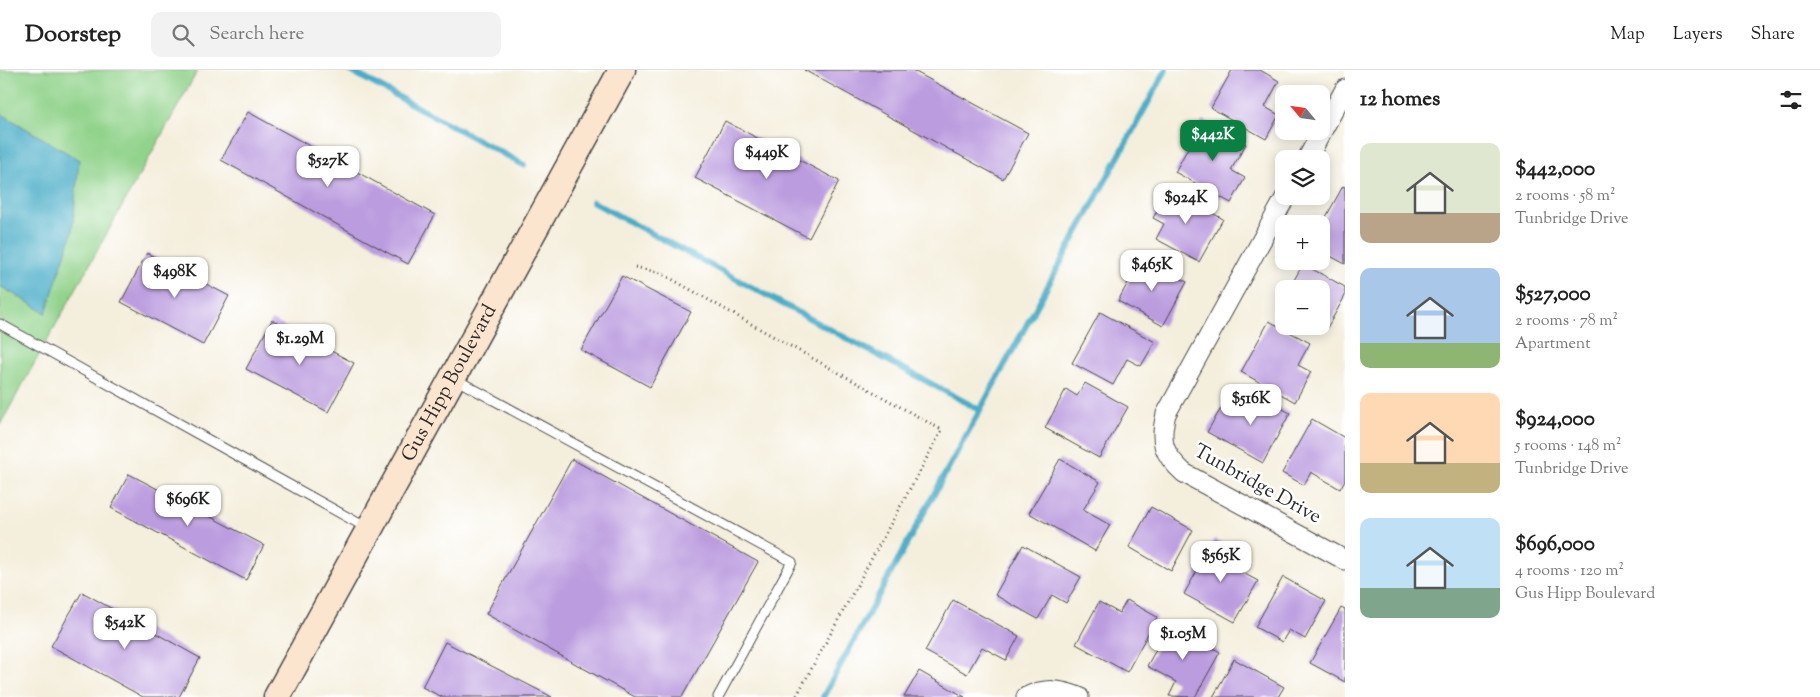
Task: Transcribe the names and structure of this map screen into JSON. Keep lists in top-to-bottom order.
{
  "streets": {
    "street": ["Gus Hipp Boulevard", "Tunbridge Drive"]
  },
  "north": "top left",
  "page": {
    "header": "Doorstep",
    "search": "Search here",
    "nav": ["Map", "Layers", "Share"],
    "heading": "12 homes",
    "map_buttons": ["+", "−"],
    "price": [
      "$442K",
      "$449K",
      "$527K",
      "$924K",
      "$465K",
      "$498K",
      "$1.29M",
      "$516K",
      "$696K",
      "$565K",
      "$542K",
      "$1.05M"
    ],
    "list": [
      {
        "name": "$442,000",
        "note": "2 rooms · 58 m² · Tunbridge Drive"
      },
      {
        "name": "$527,000",
        "note": "2 rooms · 78 m² · Apartment"
      },
      {
        "name": "$924,000",
        "note": "5 rooms · 148 m² · Tunbridge Drive"
      },
      {
        "name": "$696,000",
        "note": "4 rooms · 120 m² · Gus Hipp Boulevard"
      }
    ]
  }
}
